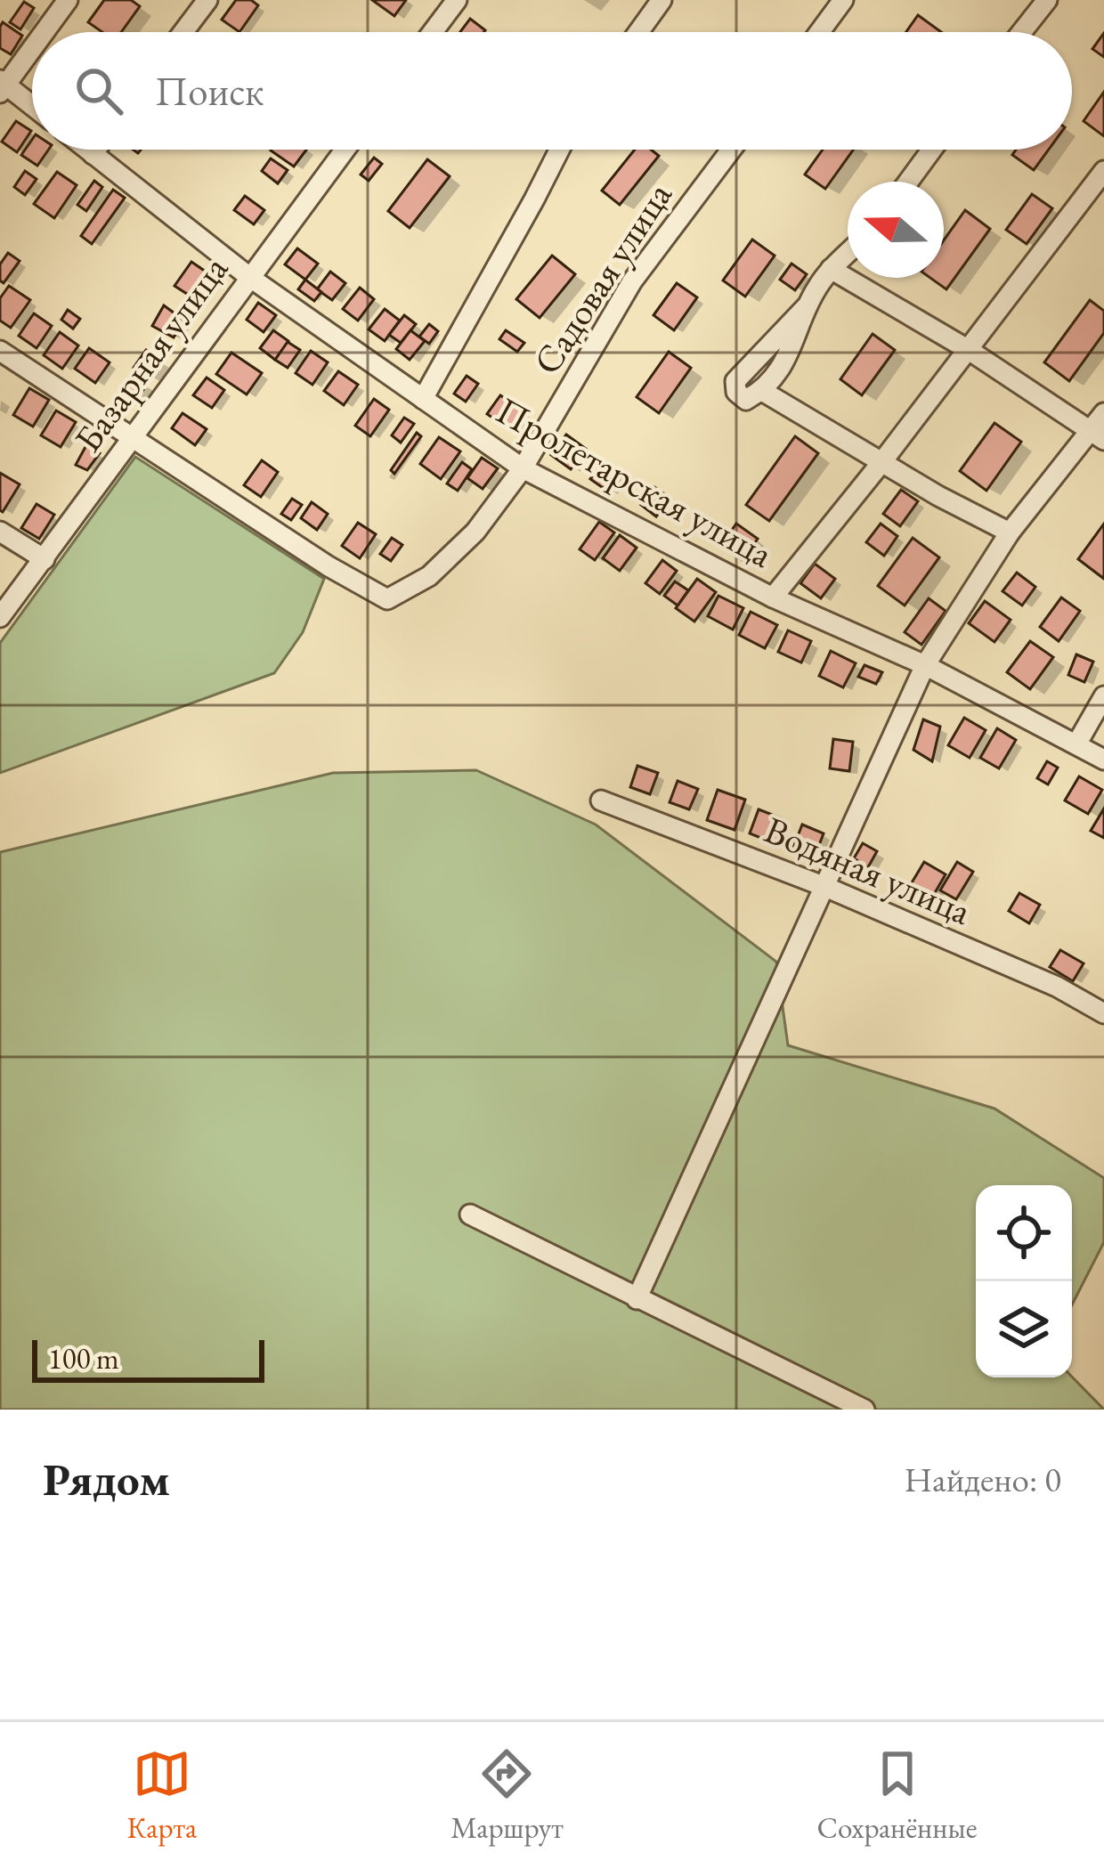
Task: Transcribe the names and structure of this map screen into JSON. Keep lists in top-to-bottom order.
{
  "streets": {
    "street": [
      "Садовая улица",
      "Базарная улица",
      "Пролетарская улица",
      "Водяная улица"
    ]
  },
  "crossings": [
    ["Садовая улица", "Базарная улица"],
    ["Садовая улица", "Пролетарская улица"],
    ["Базарная улица", "Пролетарская улица"]
  ],
  "scale_bar": "100 m",
  "north": "left",
  "page": {
    "search": "Поиск",
    "scale": "100 m",
    "heading": ["Рядом", "Найдено: 0"],
    "nav": ["Карта", "Маршрут", "Сохранённые"]
  }
}
